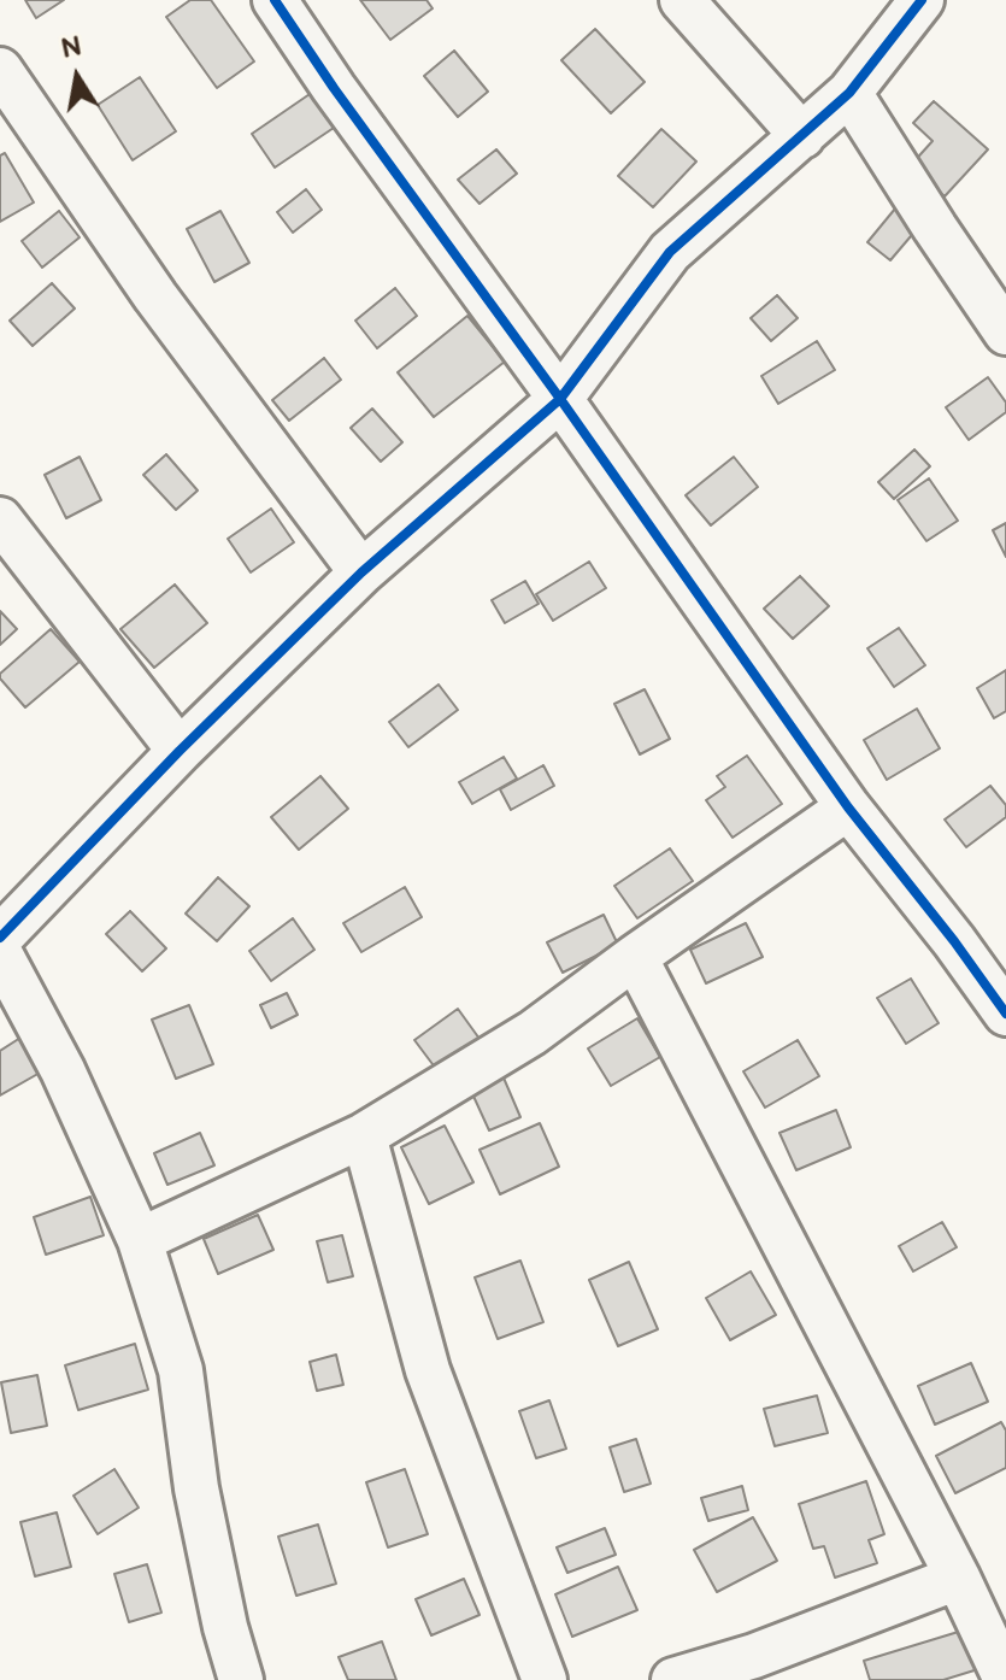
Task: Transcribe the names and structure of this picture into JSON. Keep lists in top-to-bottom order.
{
  "north": "top"
}
